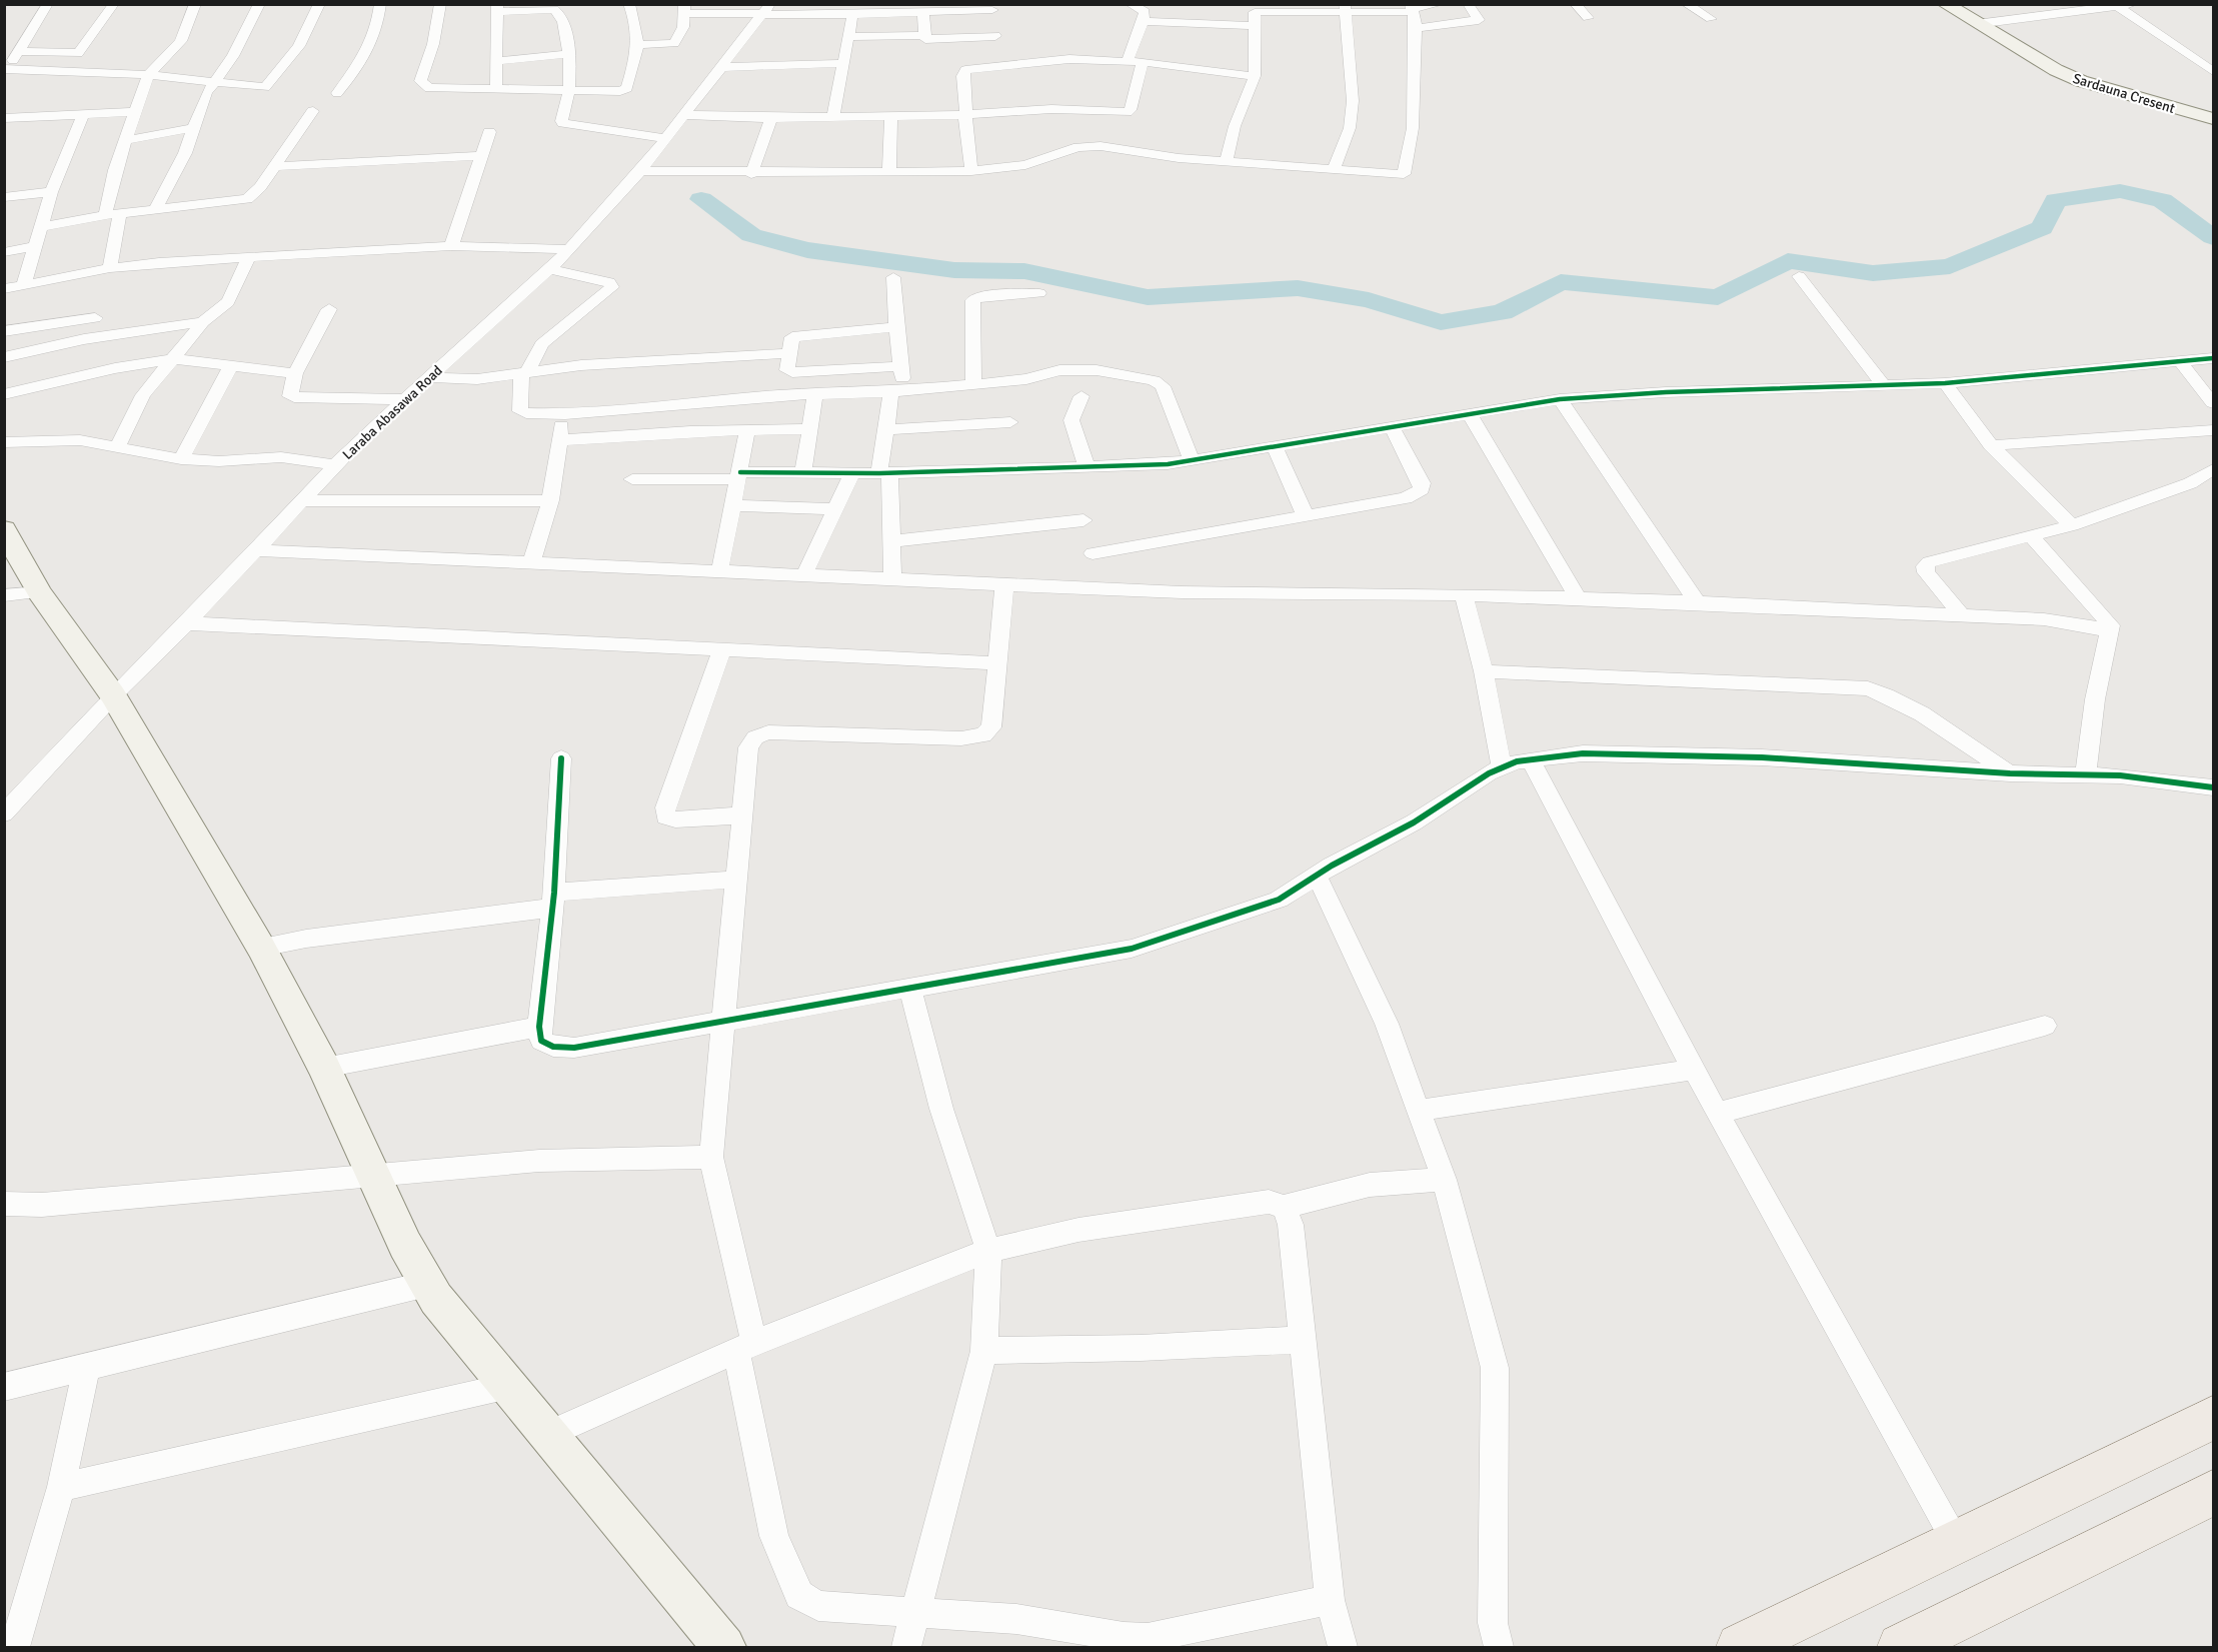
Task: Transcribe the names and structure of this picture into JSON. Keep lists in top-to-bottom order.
{
  "streets": {
    "street": ["Sardauna Cresent", "Laraba Abasawa Road"]
  }
}
